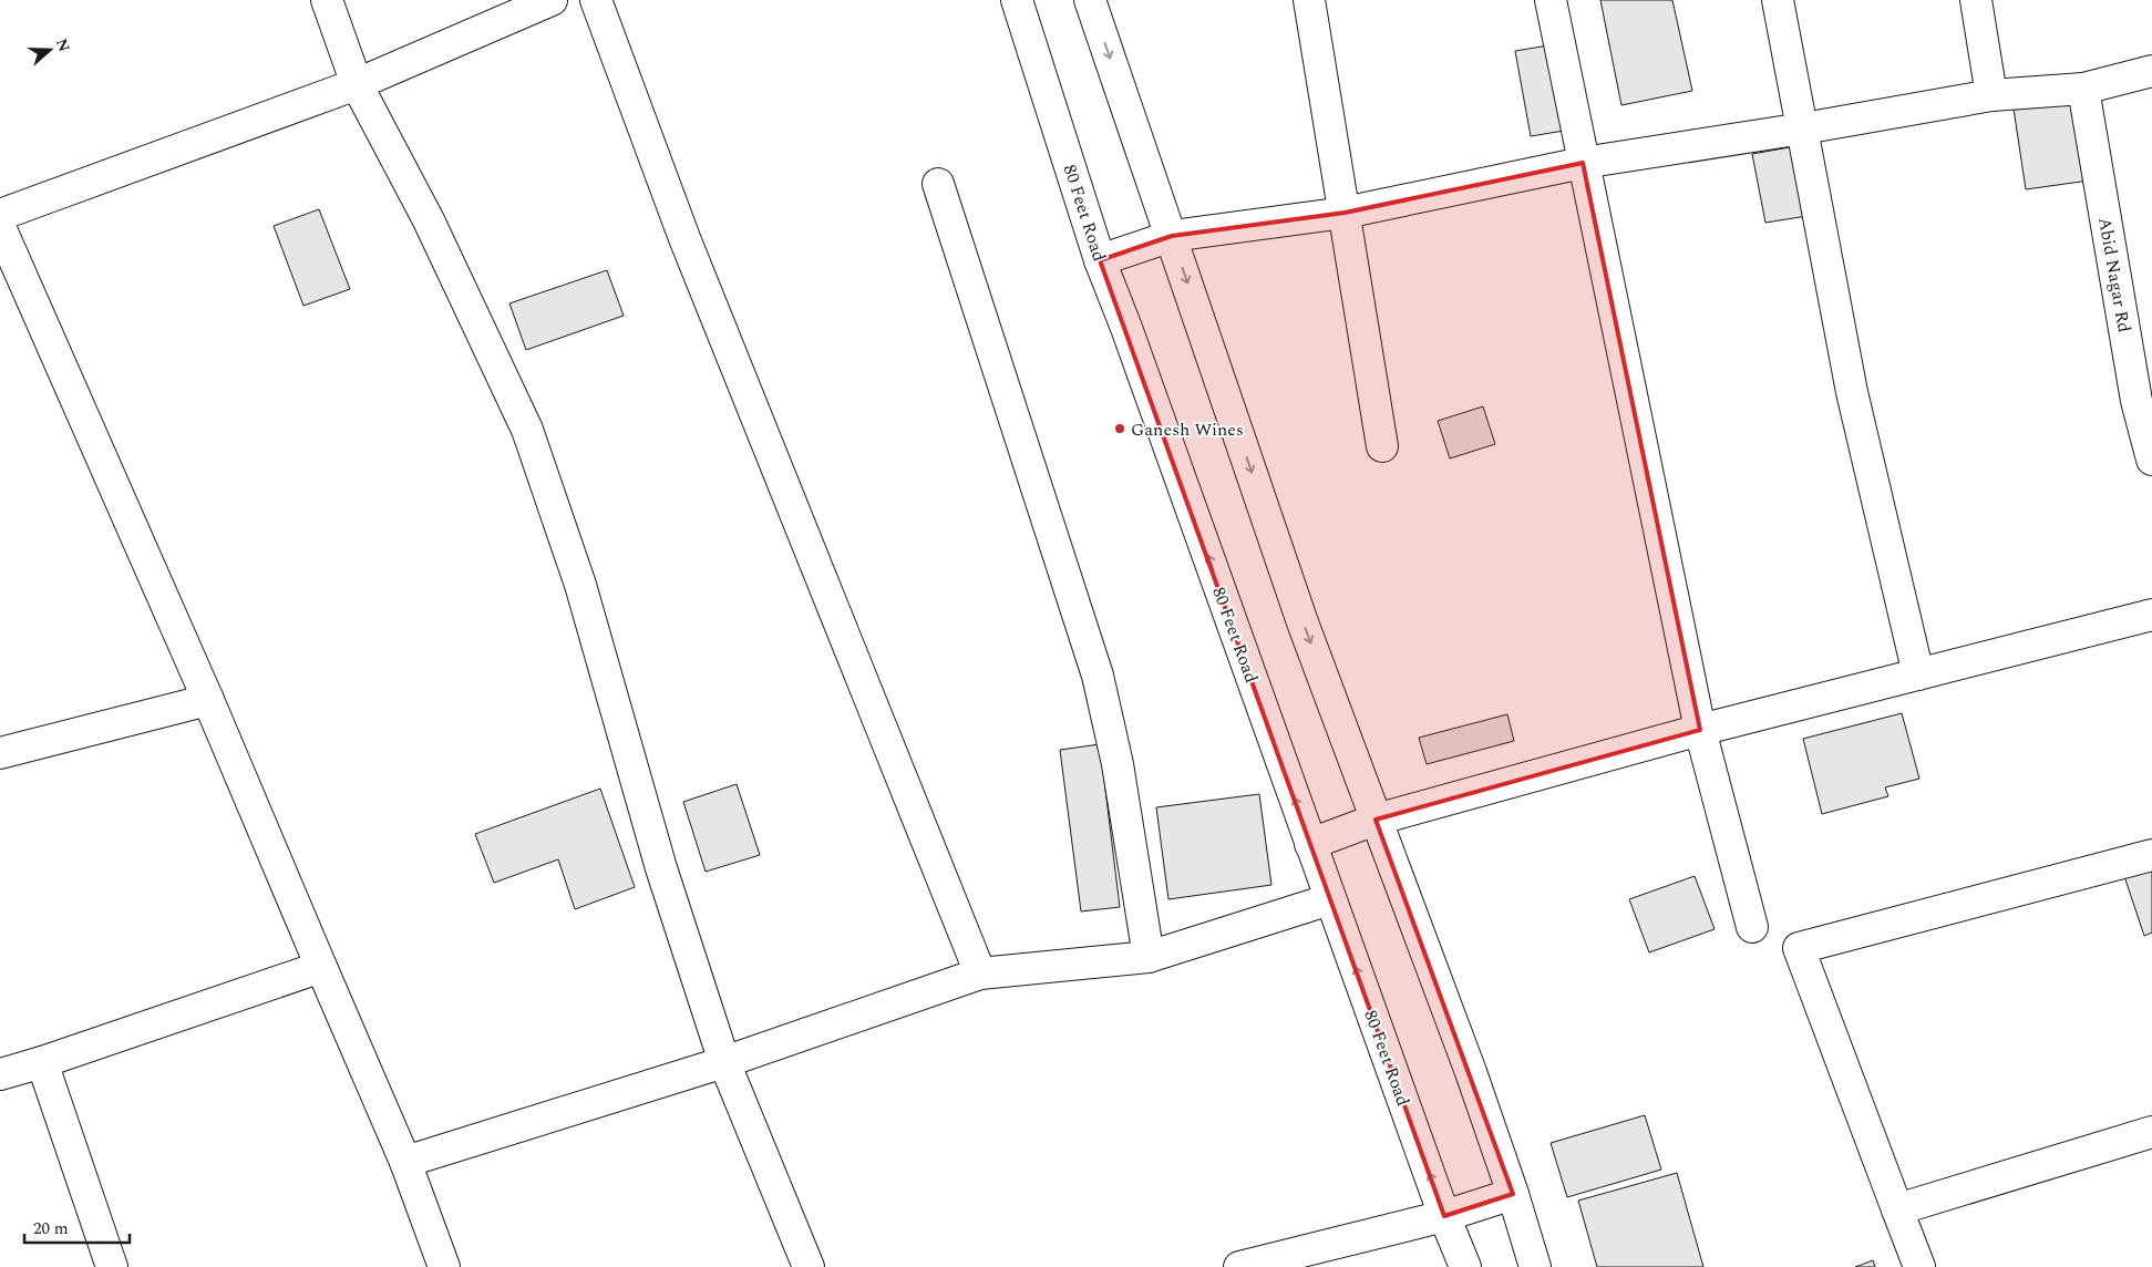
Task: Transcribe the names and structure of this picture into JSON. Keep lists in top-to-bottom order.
{
  "streets": {
    "street": ["80 Feet Road", "Abid Nagar Rd"]
  },
  "places": ["Ganesh Wines"],
  "scale_bar": "20 m",
  "north": "right"
}
